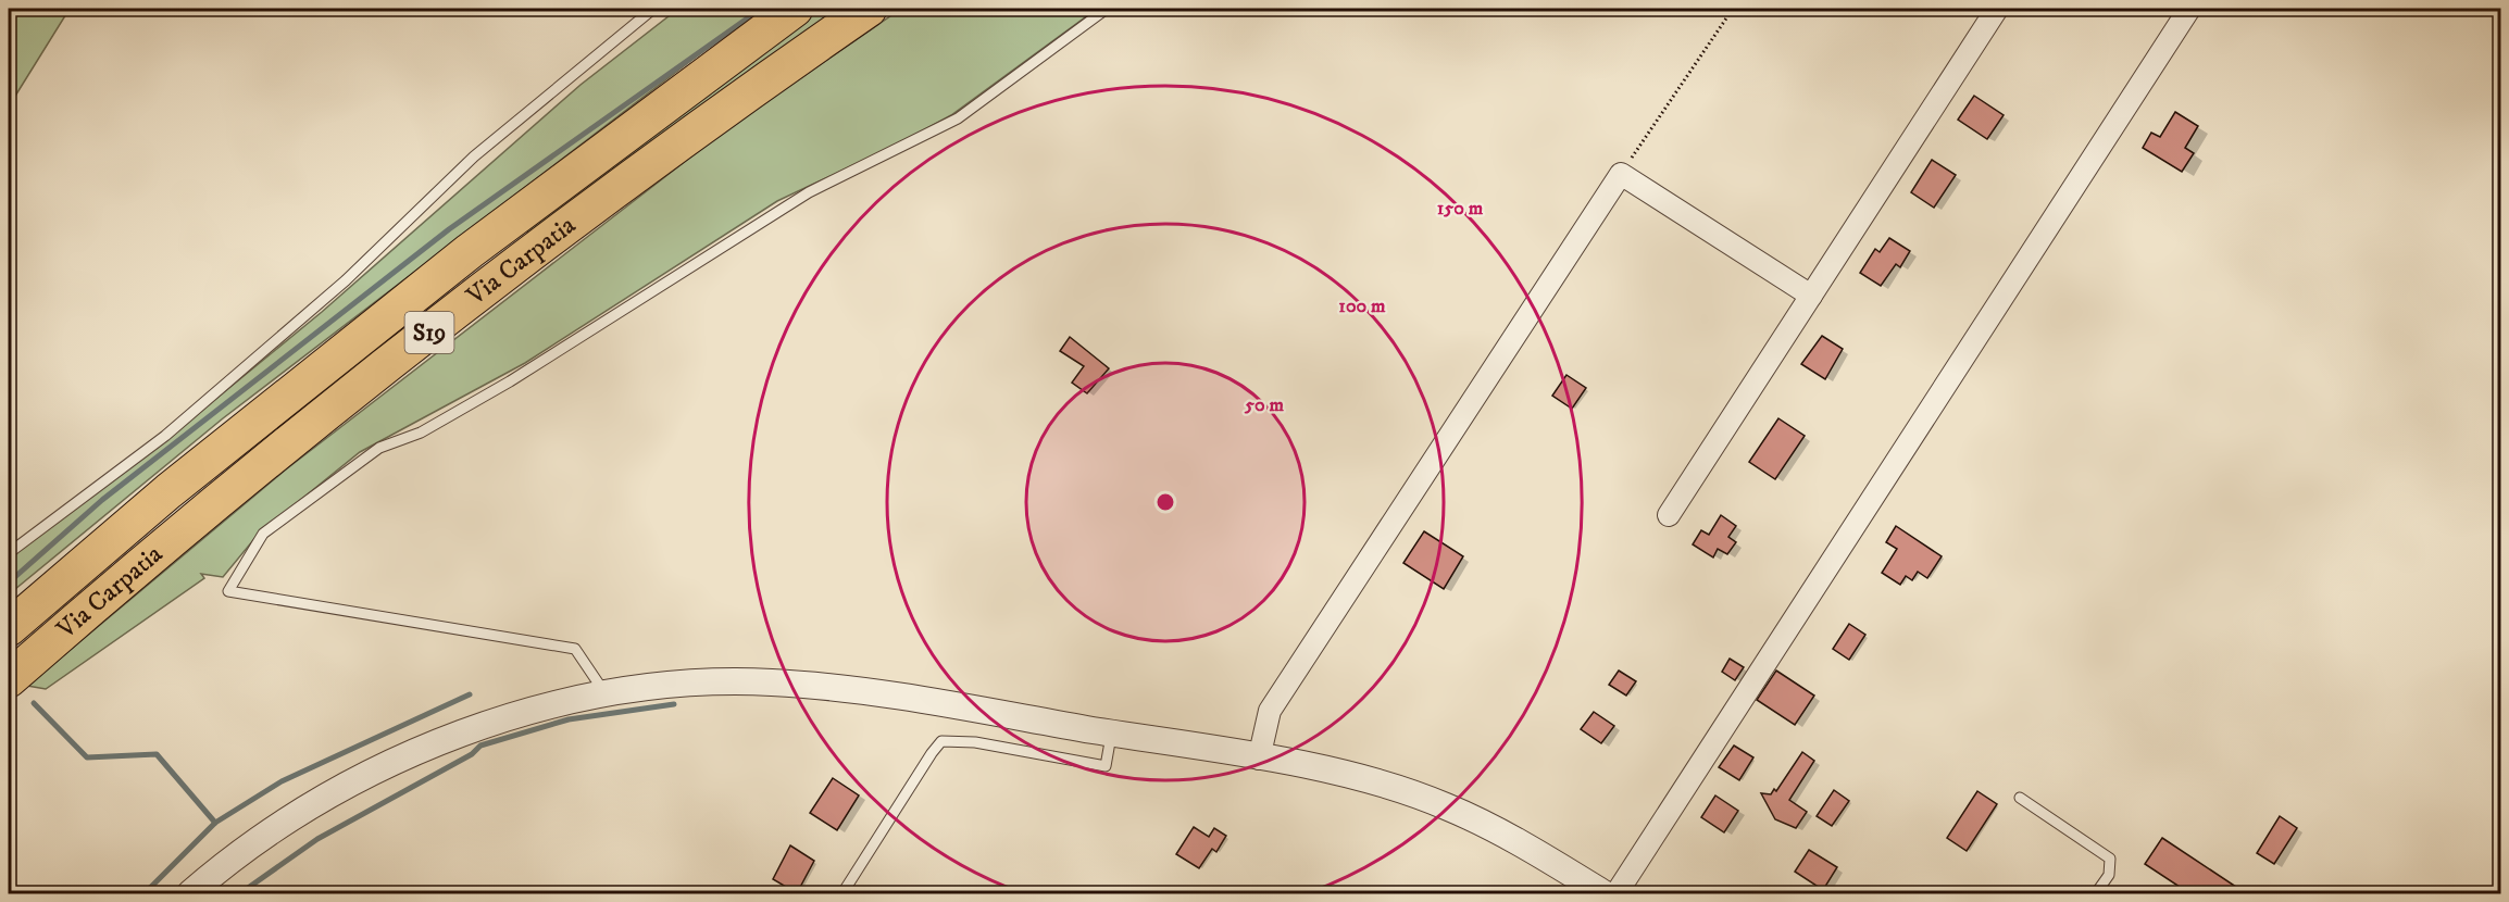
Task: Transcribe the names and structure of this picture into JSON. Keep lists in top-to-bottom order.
{
  "streets": {
    "highway": ["Via Carpatia", "S19"]
  },
  "rings": ["150 m", "100 m", "50 m"]
}
